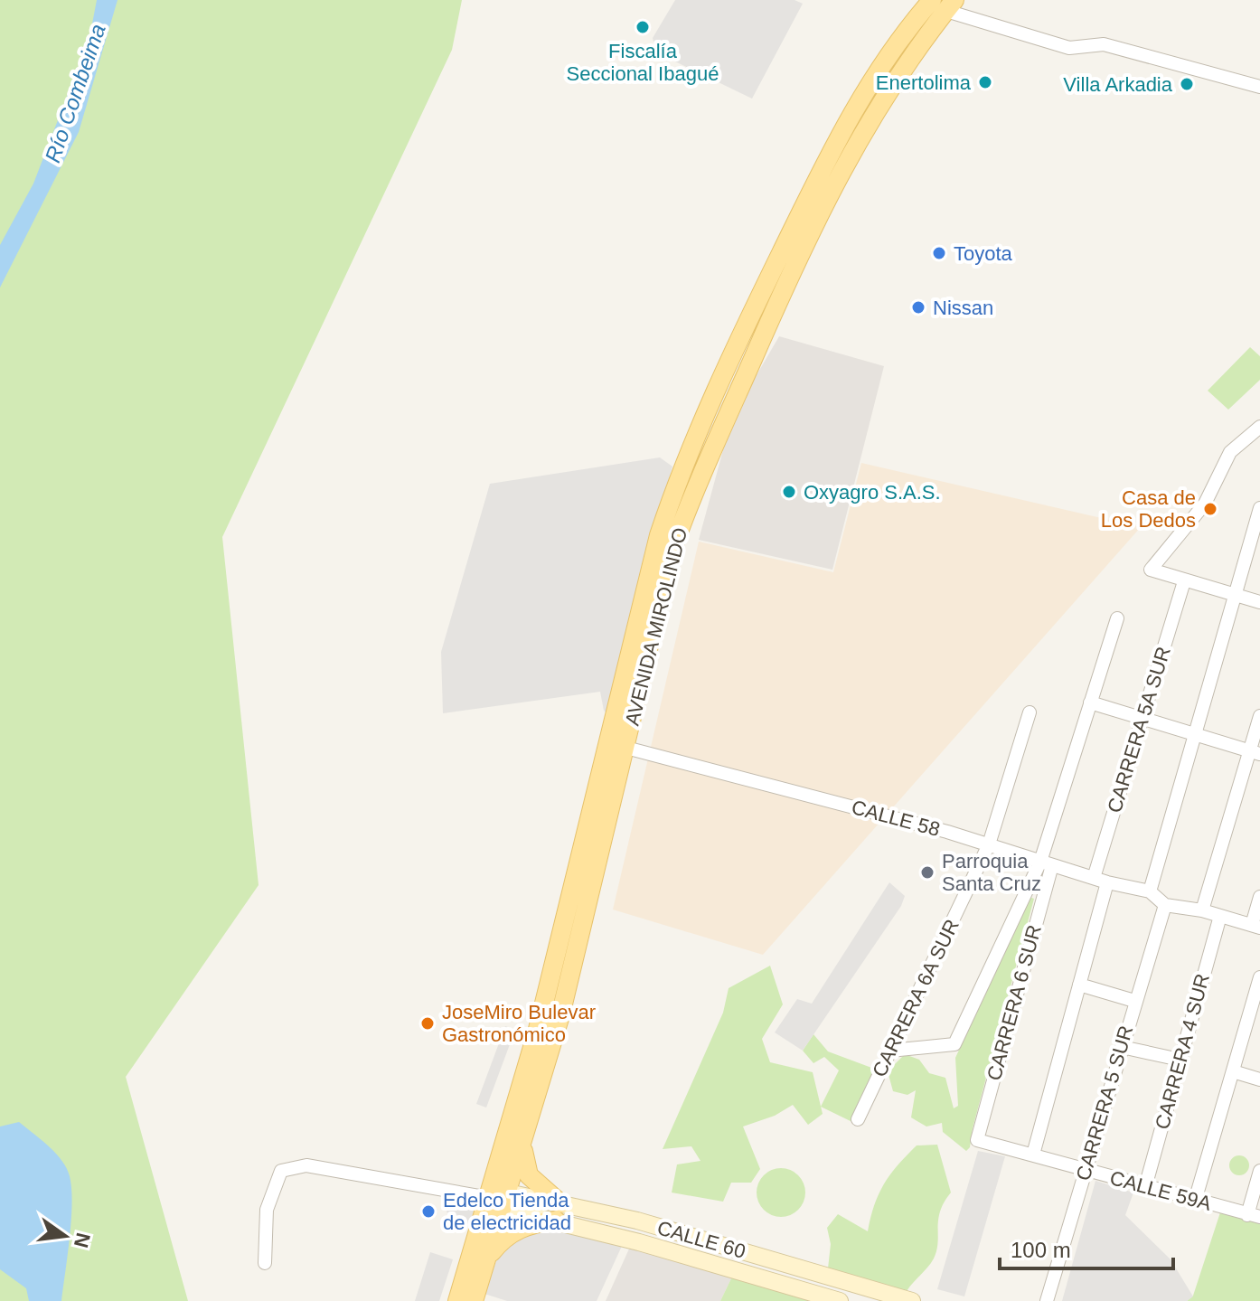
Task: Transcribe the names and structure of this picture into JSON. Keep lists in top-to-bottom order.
{
  "streets": {
    "main road": ["AVENIDA MIROLINDO", "CALLE 60"],
    "street": [
      "CARRERA 5A SUR",
      "CALLE 58",
      "CARRERA 6A SUR",
      "CARRERA 6 SUR",
      "CARRERA 4 SUR",
      "CARRERA 5 SUR",
      "CALLE 59A"
    ]
  },
  "crossings": [
    ["AVENIDA MIROLINDO", "CALLE 58"],
    ["AVENIDA MIROLINDO", "CALLE 60"],
    ["CARRERA 5A SUR", "CALLE 58"],
    ["CALLE 58", "CARRERA 6A SUR"],
    ["CALLE 58", "CARRERA 6 SUR"],
    ["CALLE 58", "CARRERA 5 SUR"],
    ["CARRERA 6 SUR", "CALLE 59A"],
    ["CARRERA 4 SUR", "CALLE 59A"],
    ["CARRERA 5 SUR", "CALLE 59A"]
  ],
  "water": ["Río Combeima"],
  "places": [
    "Fiscalía Seccional Ibagué",
    "Enertolima",
    "Villa Arkadia",
    "Toyota",
    "Nissan",
    "Oxyagro S.A.S.",
    "Casa de Los Dedos",
    "Parroquia Santa Cruz",
    "JoseMiro Bulevar Gastronómico",
    "Edelco Tienda de electricidad"
  ],
  "scale_bar": "100 m",
  "north": "right"
}
